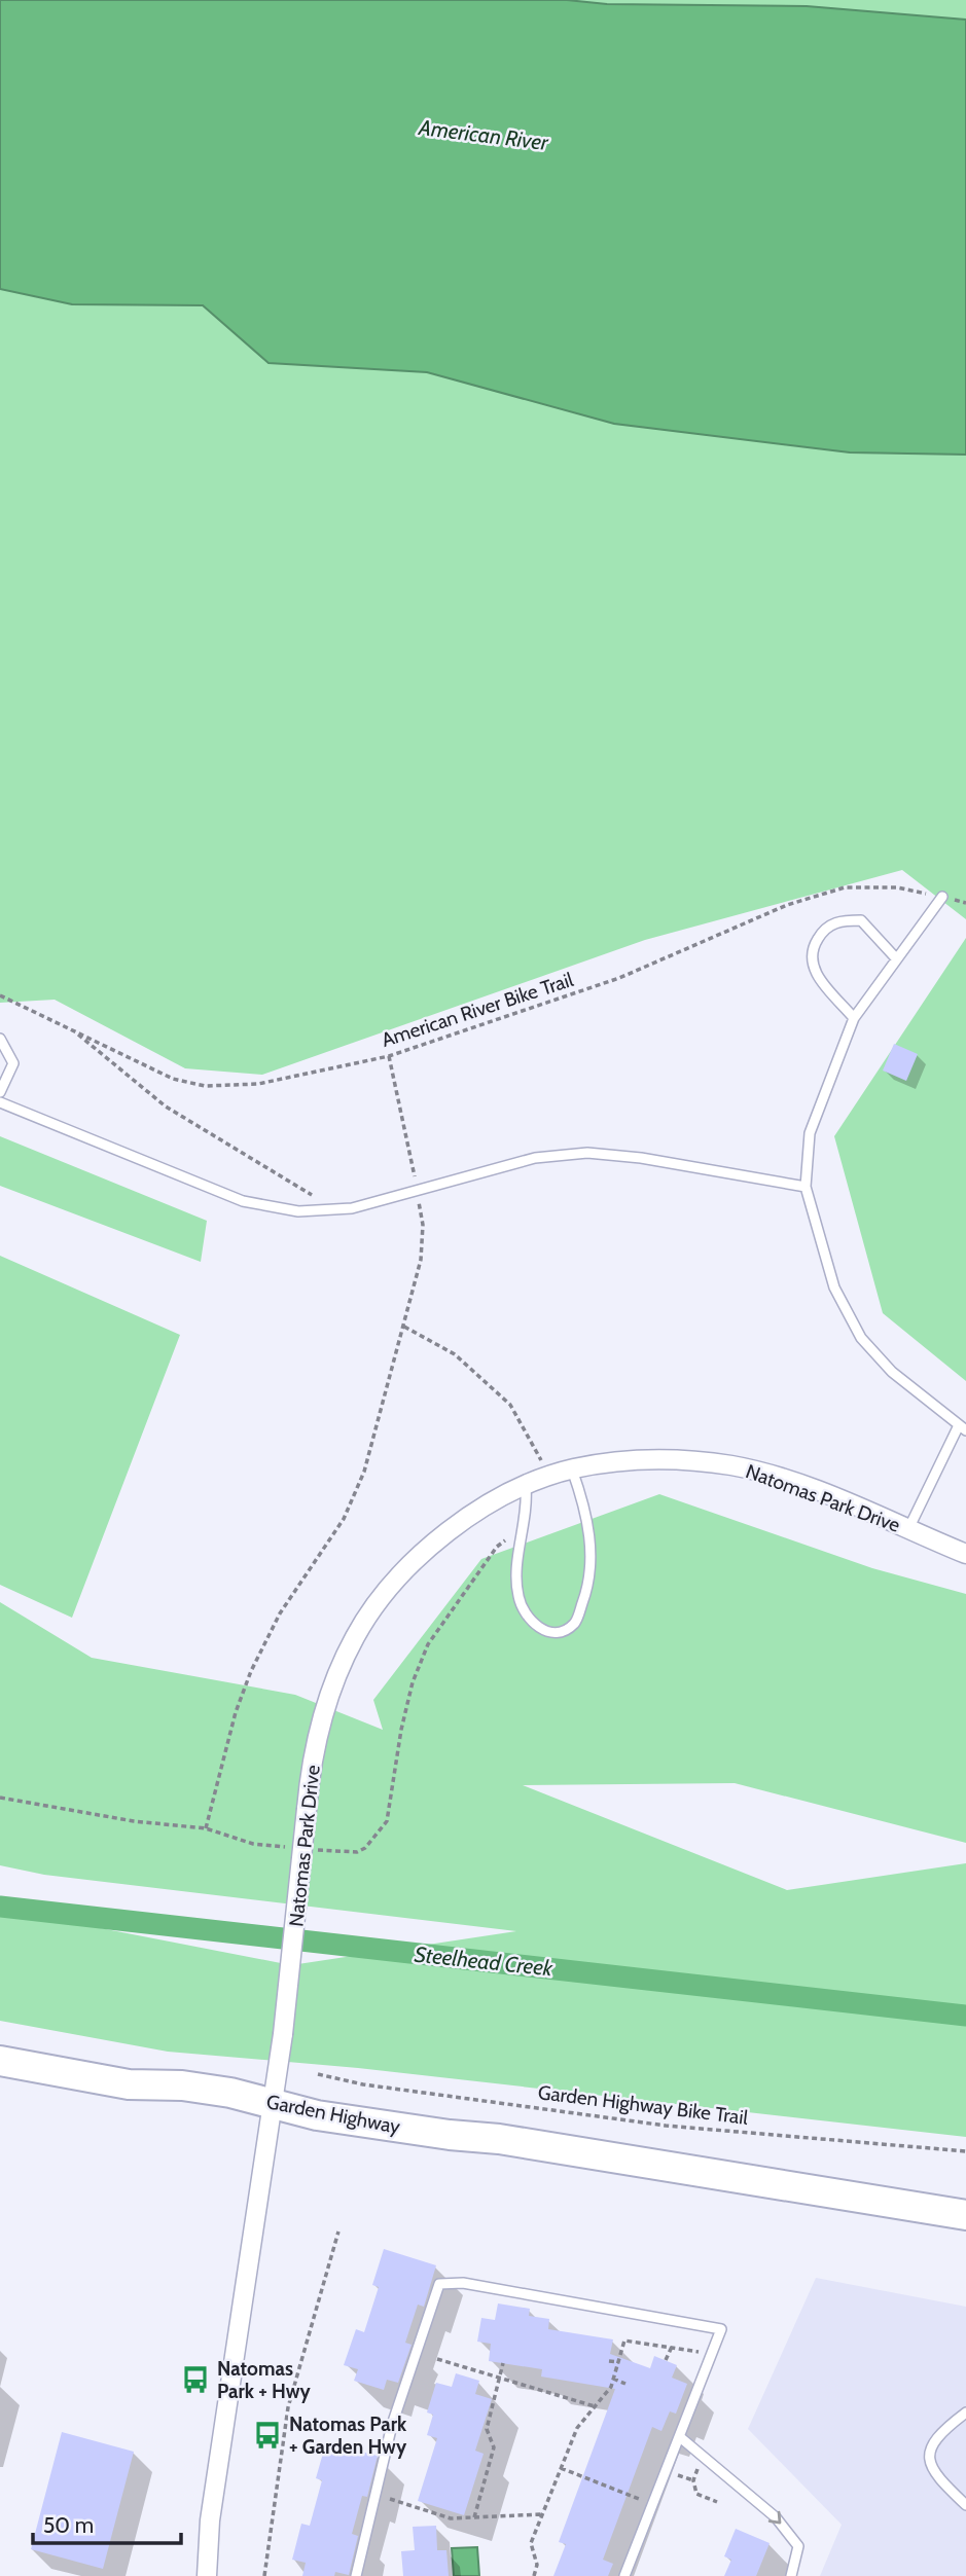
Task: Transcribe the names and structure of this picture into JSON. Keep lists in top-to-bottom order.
{
  "streets": {
    "main road": ["Garden Highway"],
    "street": ["Natomas Park Drive"],
    "path": ["American River Bike Trail", "Garden Highway Bike Trail"]
  },
  "crossings": [
    ["Natomas Park Drive", "Garden Highway"]
  ],
  "water": ["American River", "Steelhead Creek"],
  "places": {
    "bus stop": ["Natomas Park + Hwy", "Natomas Park + Garden Hwy"]
  },
  "scale_bar": "50 m"
}
